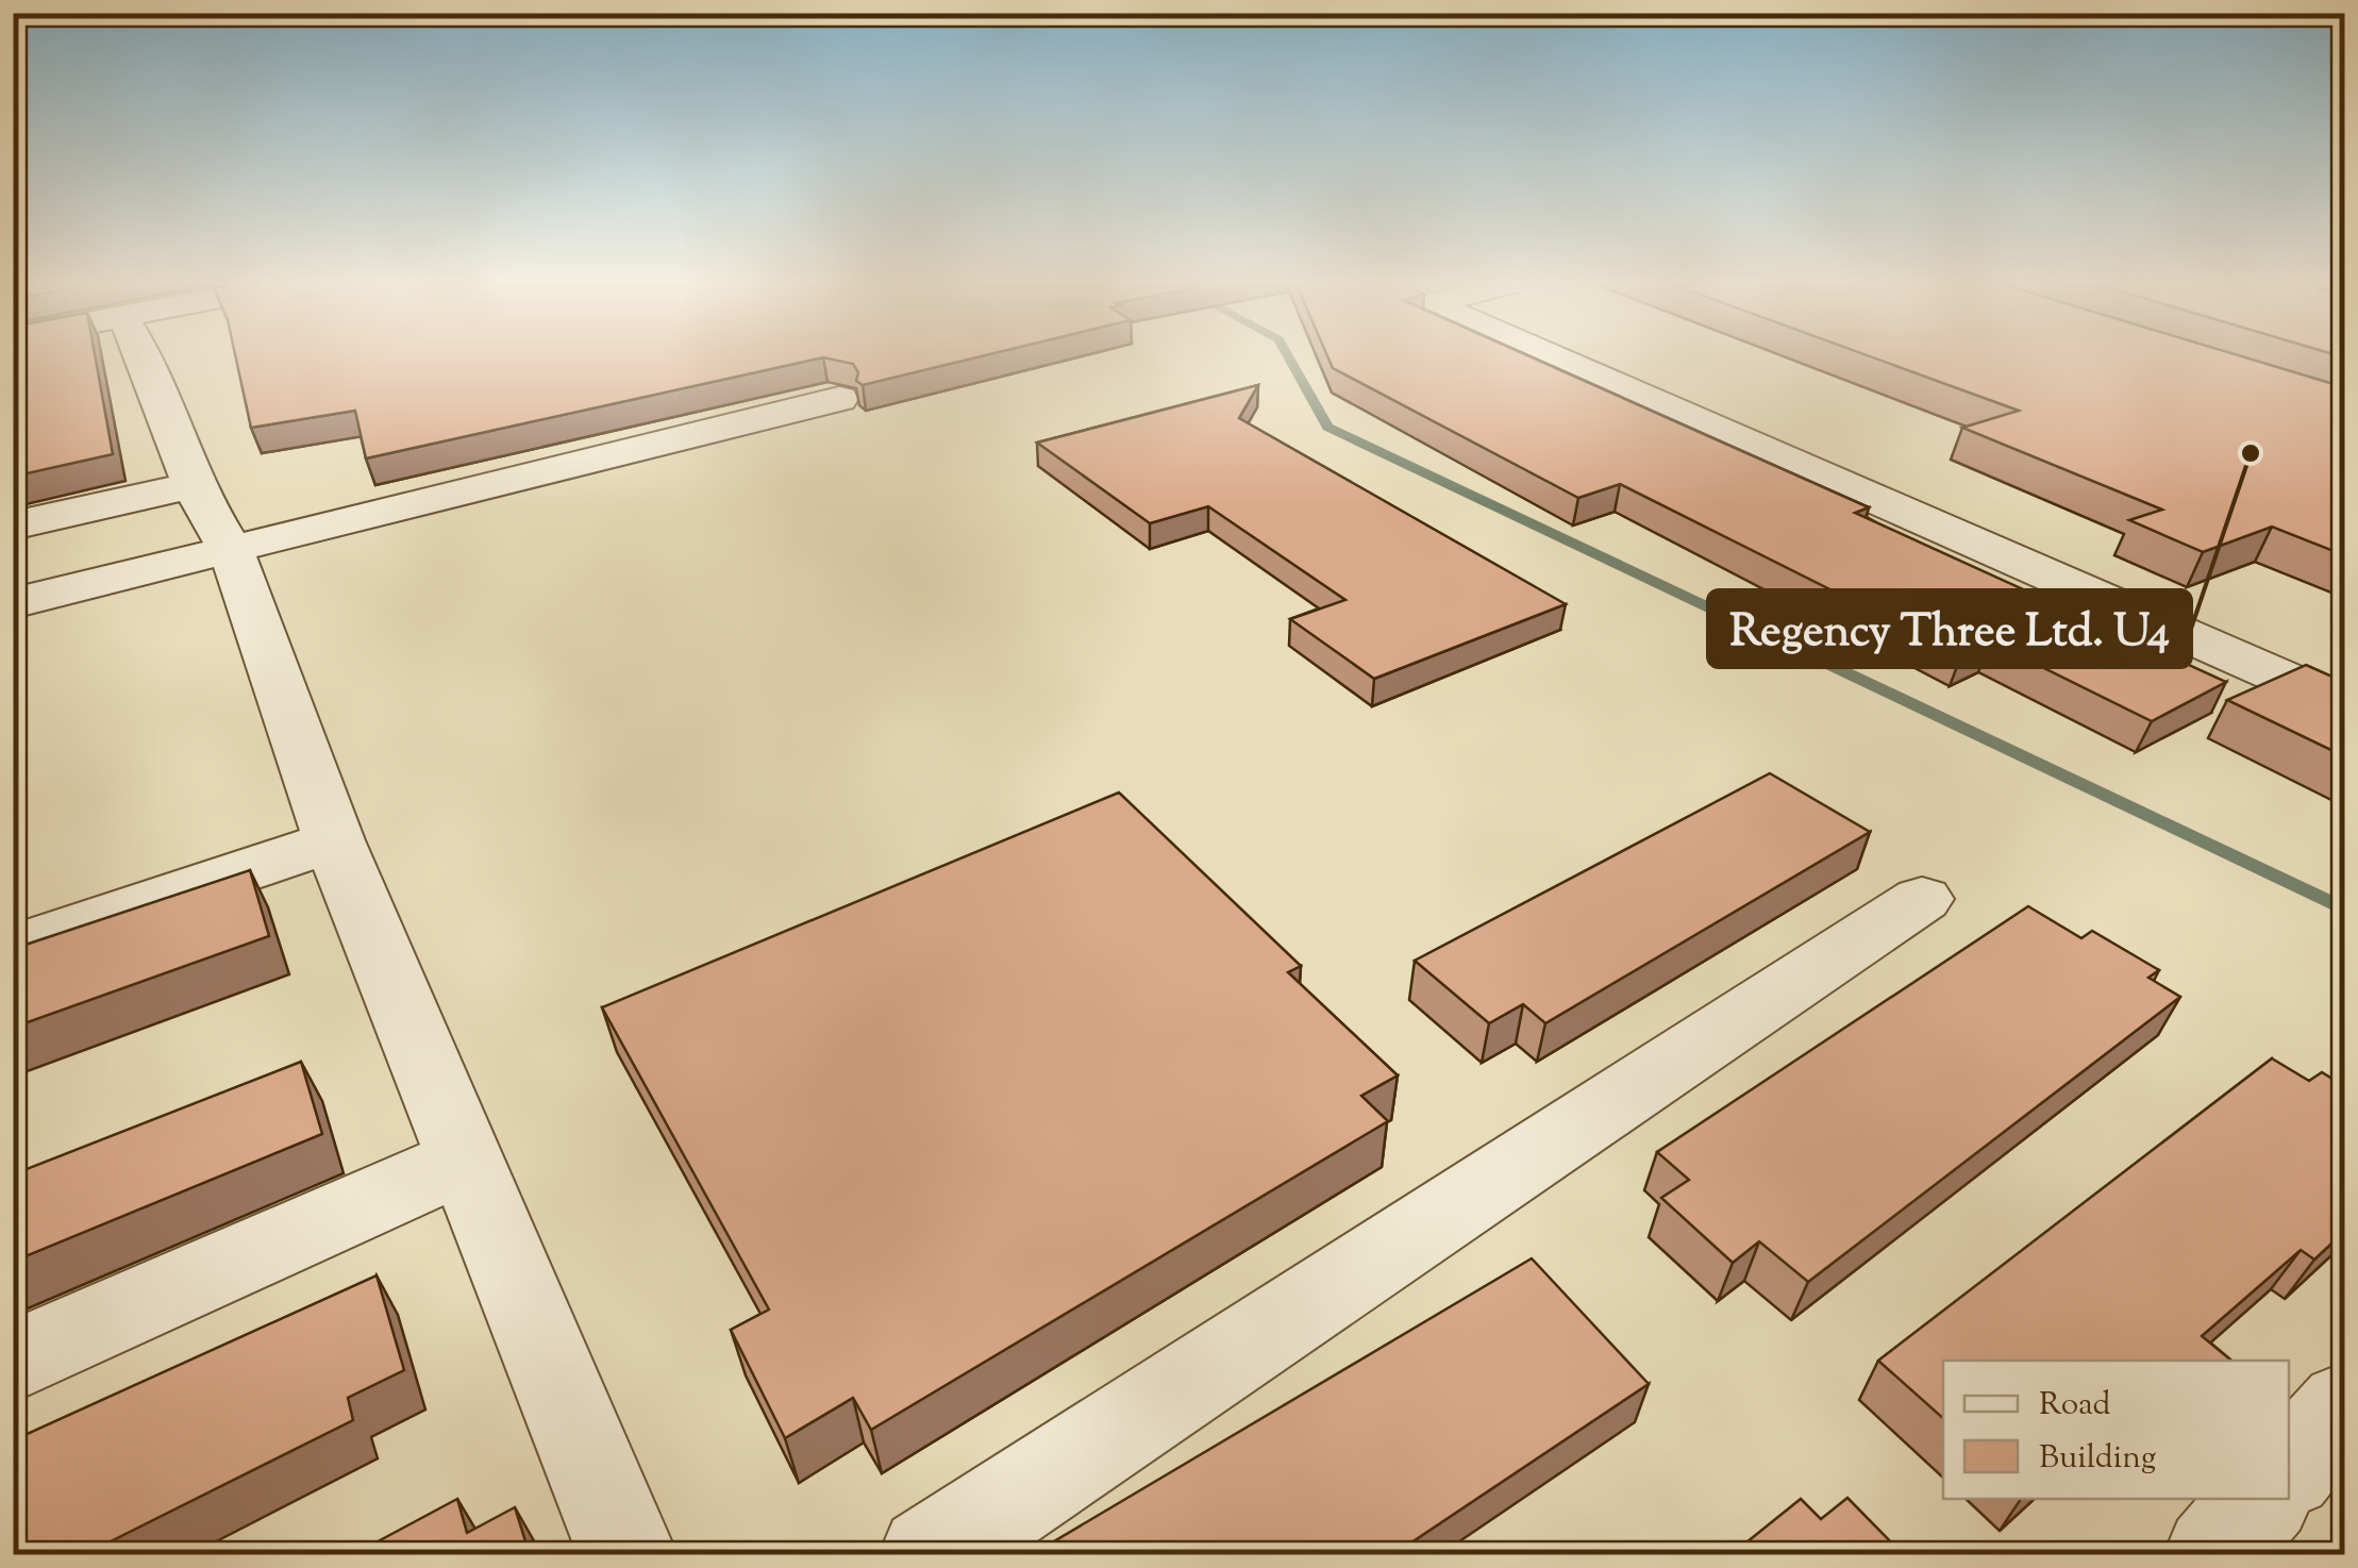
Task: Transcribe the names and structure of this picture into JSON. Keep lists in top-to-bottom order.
{
  "places": ["Regency Three Ltd. U4"],
  "legend": ["Road", "Building"]
}
